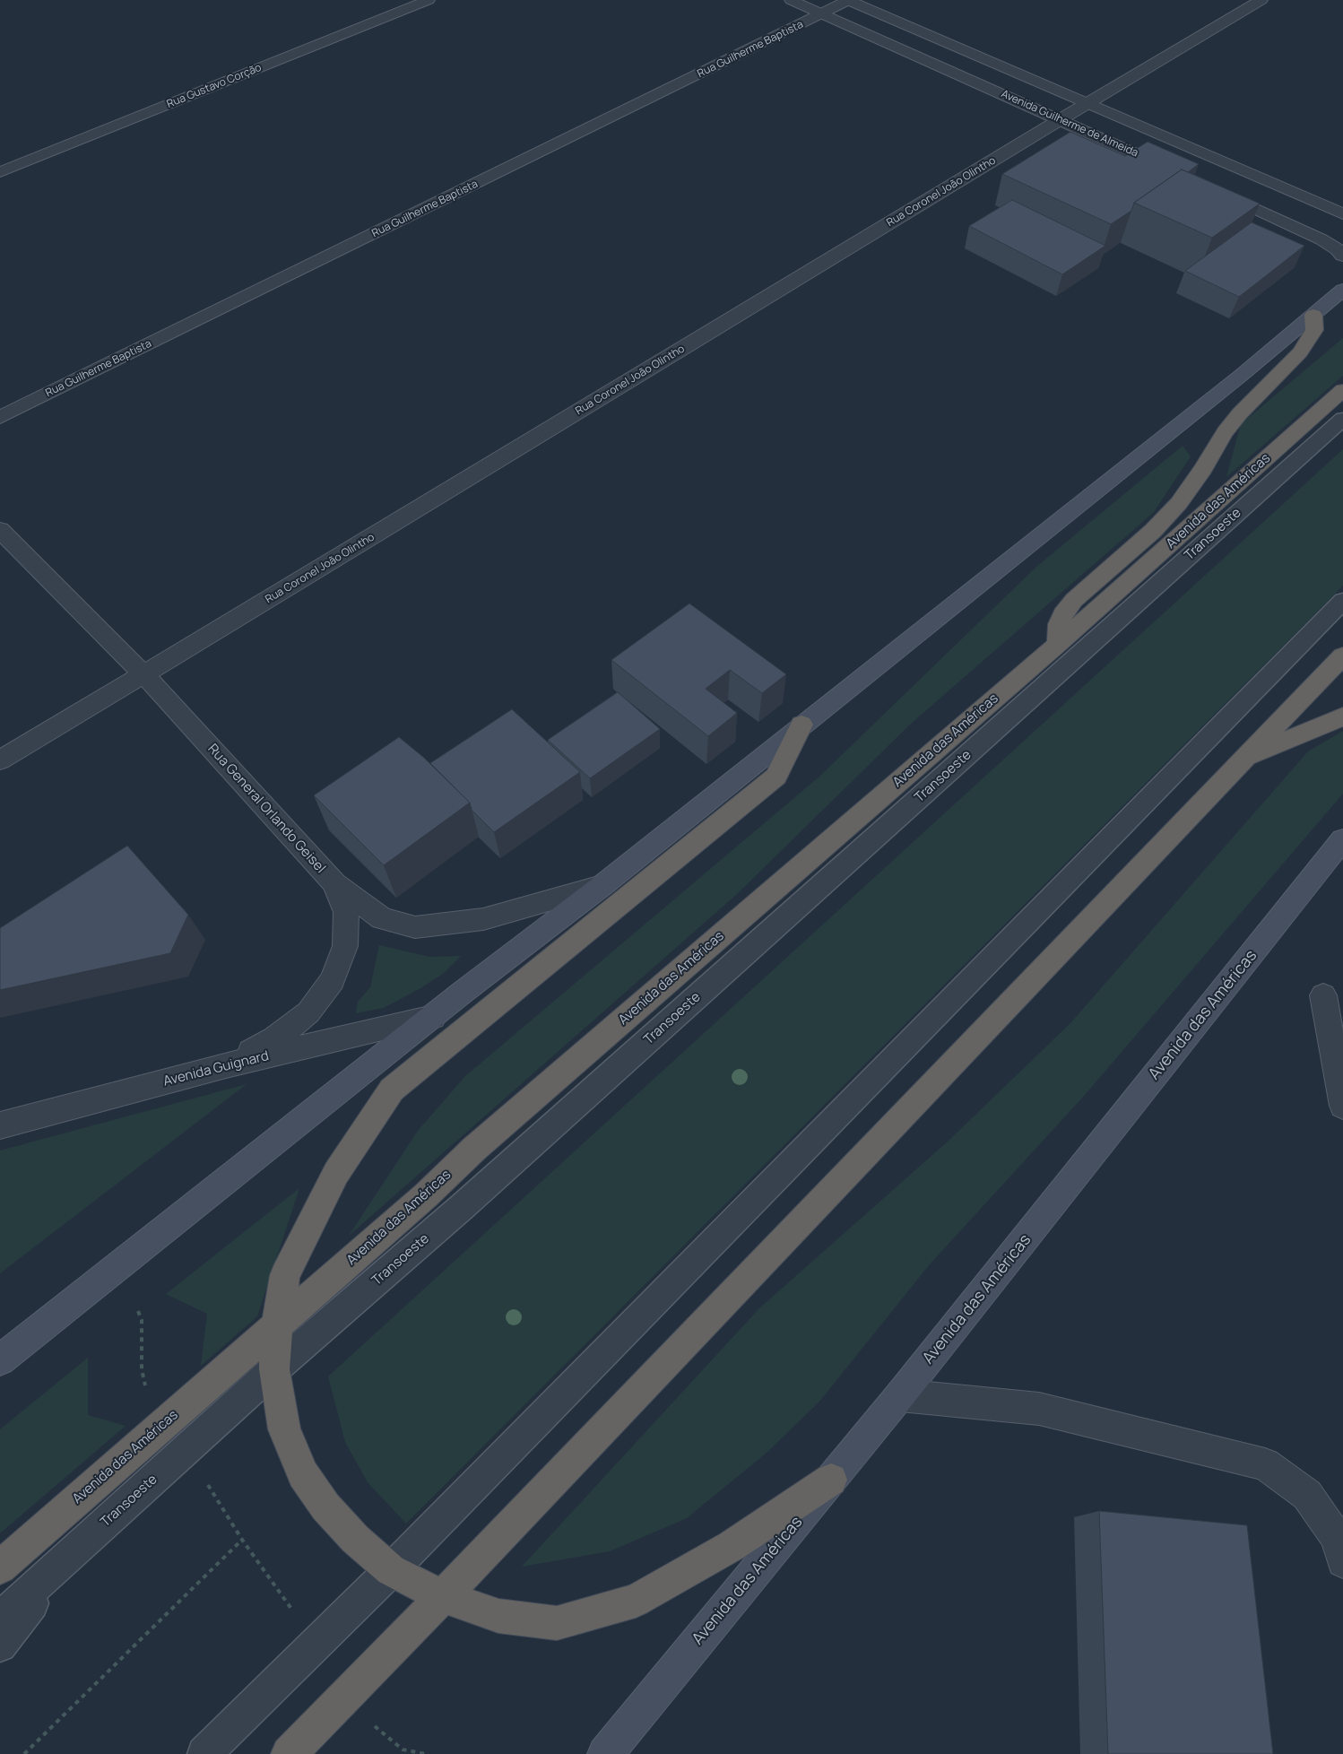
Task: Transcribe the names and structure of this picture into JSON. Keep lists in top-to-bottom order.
{
  "streets": {
    "highway": ["Avenida das Américas"],
    "street": [
      "Rua Guilherme Baptista",
      "Rua Gustavo Corção",
      "Avenida Guilherme de Almeida",
      "Rua Coronel João Olintho",
      "Rua General Orlando Geisel",
      "Avenida Guignard"
    ],
    "lane": ["Transoeste"]
  },
  "crossings": [
    ["Rua Guilherme Baptista", "Avenida Guilherme de Almeida"],
    ["Avenida Guilherme de Almeida", "Rua Coronel João Olintho"],
    ["Rua Coronel João Olintho", "Rua General Orlando Geisel"]
  ]
}
